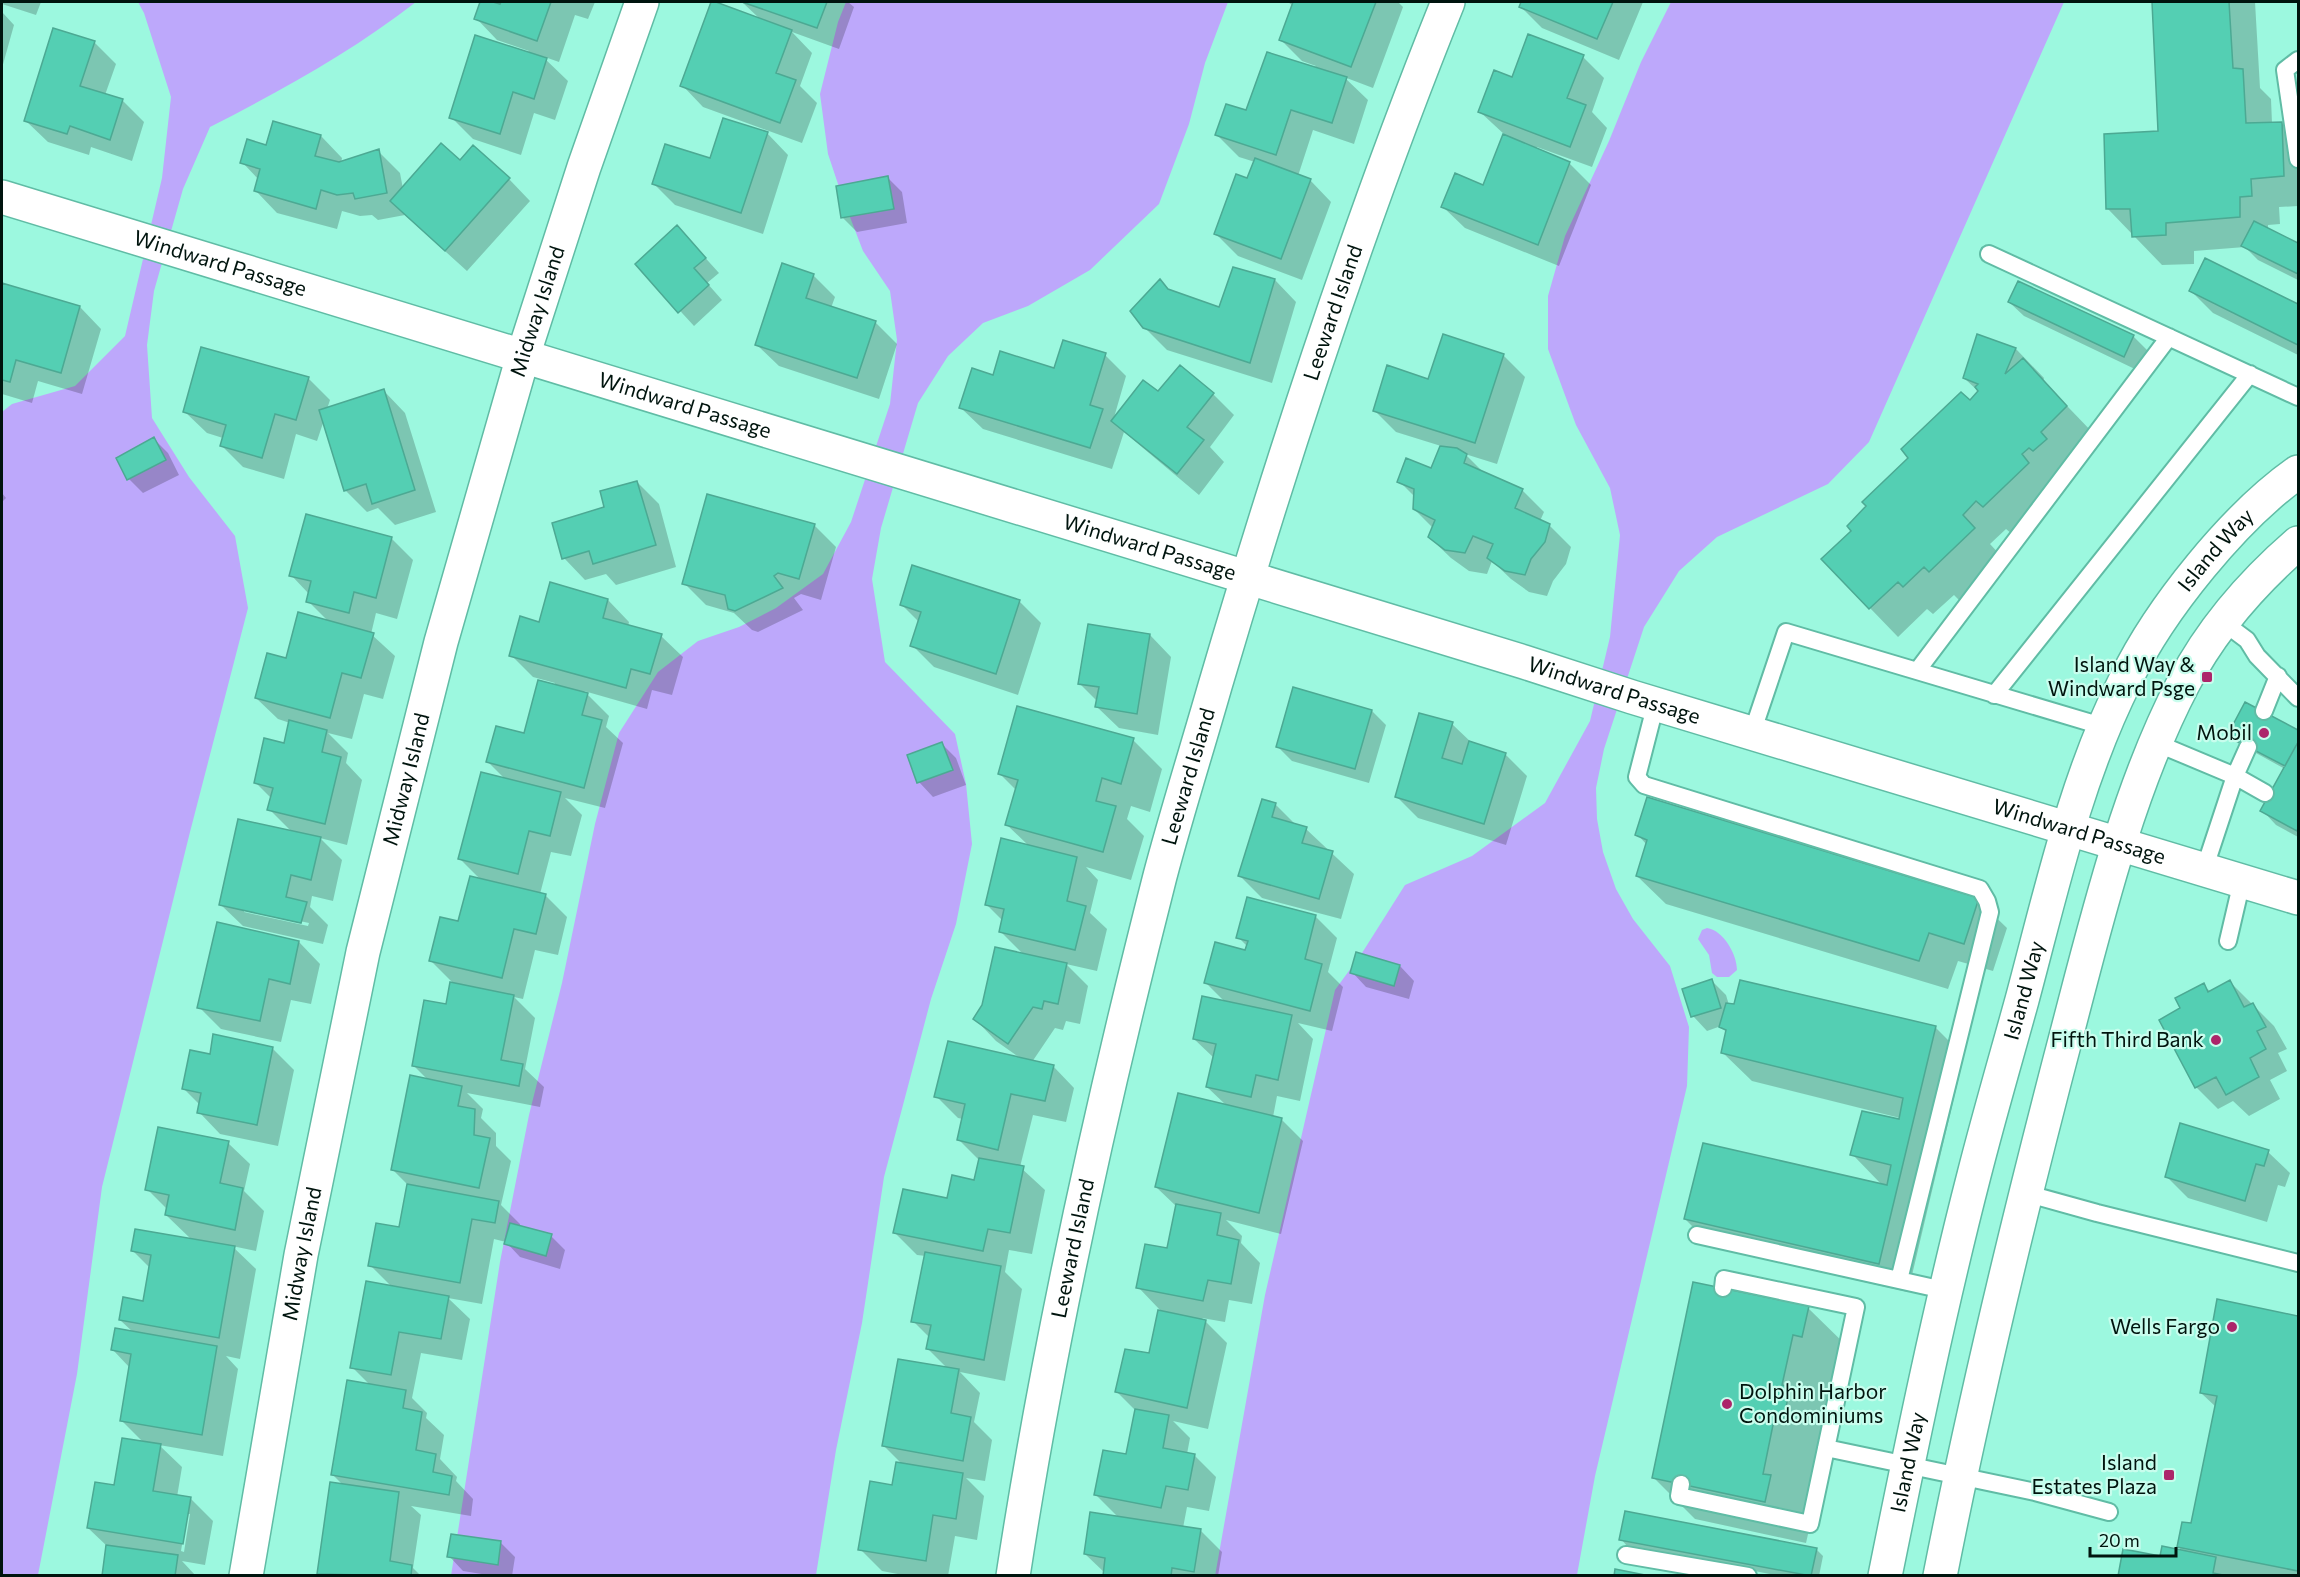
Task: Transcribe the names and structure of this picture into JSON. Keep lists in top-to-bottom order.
{
  "streets": {
    "street": [
      "Windward Passage",
      "Midway Island",
      "Leeward Island",
      "Island Way"
    ]
  },
  "crossings": [
    ["Windward Passage", "Midway Island"],
    ["Windward Passage", "Leeward Island"],
    ["Windward Passage", "Island Way"]
  ],
  "places": {
    "transit": ["Island Way & Windward Psge", "Island Estates Plaza"],
    "other": [
      "Mobil",
      "Fifth Third Bank",
      "Wells Fargo",
      "Dolphin Harbor Condominiums"
    ]
  },
  "scale_bar": "20 m"
}
